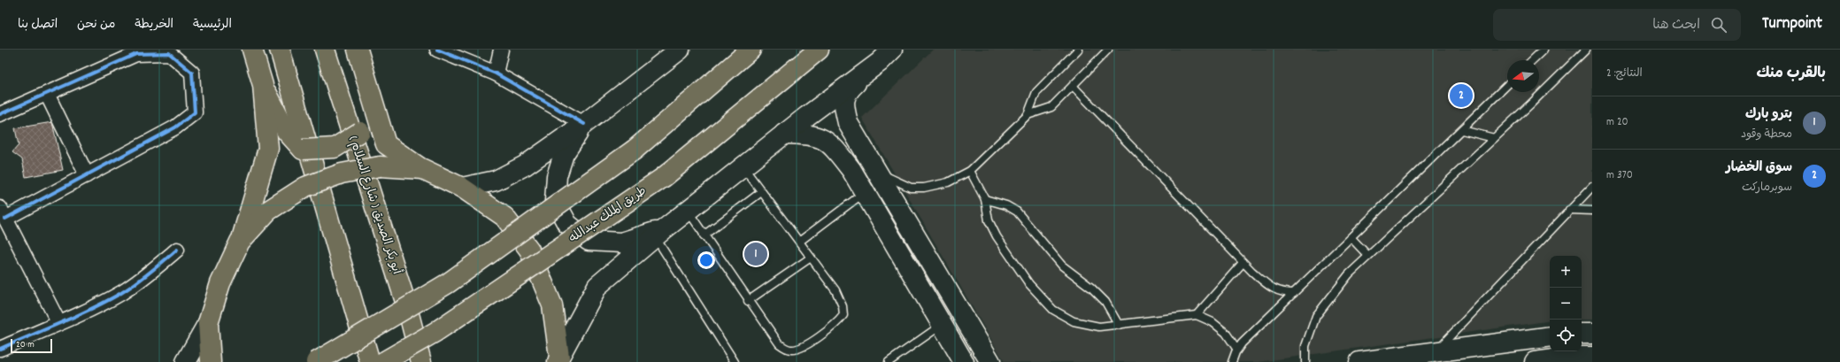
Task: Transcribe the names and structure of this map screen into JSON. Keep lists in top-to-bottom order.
{
  "streets": {
    "main road": ["( شارع السلام ) أبو بكر الصديق", "طريق الملك عبدالله"]
  },
  "scale_bar": "20 m",
  "north": "left",
  "page": {
    "header": "Turnpoint",
    "search": "ابحث هنا",
    "nav": [
      "الرئيسية",
      "الخريطة",
      "من نحن",
      "اتصل بنا"
    ],
    "heading": ["بالقرب منك", "النتائج: 2"],
    "pins": ["2", "1"],
    "list": [
      {
        "mark": "1",
        "name": "بترو بارك",
        "note": "محطة وقود",
        "value": "20 m"
      },
      {
        "mark": "2",
        "name": "سوق الخضار",
        "note": "سوبرماركت",
        "value": "370 m"
      }
    ],
    "map_buttons": ["+", "−"],
    "scale": "20 m"
  }
}
